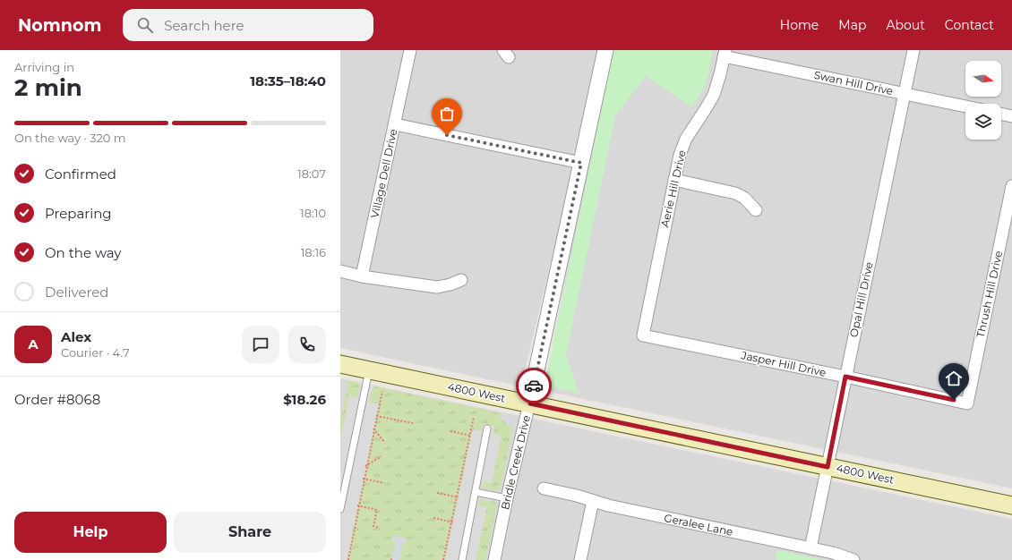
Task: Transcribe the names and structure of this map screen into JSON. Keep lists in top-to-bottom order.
{
  "streets": {
    "main road": ["4800 West"],
    "street": [
      "Swan Hill Drive",
      "Village Dell Drive",
      "Aerie Hill Drive",
      "Thrush Hill Drive",
      "Opal Hill Drive",
      "Jasper Hill Drive",
      "Bridle Creek Drive",
      "Geralee Lane"
    ]
  },
  "crossings": [
    ["Swan Hill Drive", "Aerie Hill Drive"],
    ["Swan Hill Drive", "Opal Hill Drive"],
    ["Aerie Hill Drive", "Jasper Hill Drive"],
    ["Thrush Hill Drive", "Jasper Hill Drive"],
    ["Opal Hill Drive", "Jasper Hill Drive"],
    ["Opal Hill Drive", "4800 West"],
    ["Opal Hill Drive", "Geralee Lane"],
    ["4800 West", "Bridle Creek Drive"]
  ],
  "north": "right",
  "page": {
    "header": "Nomnom",
    "search": "Search here",
    "nav": [
      "Home",
      "Map",
      "About",
      "Contact"
    ],
    "heading": ["2 min", "Arriving in", "18:35–18:40"],
    "panel": [
      "Alex",
      "Courier · 4.7",
      "Order #8068",
      "$18.26"
    ],
    "bar": "On the way · 320 m",
    "list": [
      ["Confirmed", "18:07"],
      ["Preparing", "18:10"],
      ["On the way", "18:16"],
      "Delivered"
    ],
    "round": "A",
    "buttons": ["Help", "Share"]
  }
}
